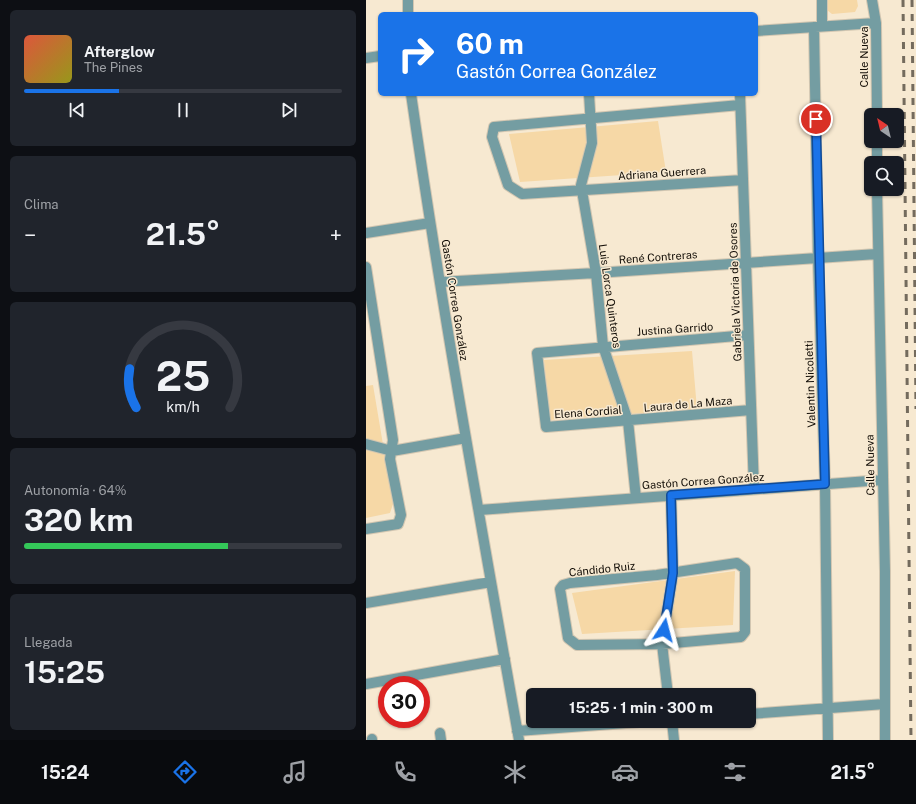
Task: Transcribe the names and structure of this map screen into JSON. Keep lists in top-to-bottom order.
{
  "streets": {
    "street": [
      "Calle Nueva",
      "Adriana Guerrera",
      "René Contreras",
      "Gabriela Victoria de Osores",
      "Luis Lorca Quinteros",
      "Gastón Correa González",
      "Justina Garrido",
      "Valentin Nicoletti",
      "Laura de La Maza",
      "Elena Cordial",
      "Cándido Ruiz"
    ]
  },
  "crossings": [
    ["Calle Nueva", "René Contreras"],
    ["Calle Nueva", "Gastón Correa González"],
    ["Adriana Guerrera", "Gabriela Victoria de Osores"],
    ["Adriana Guerrera", "Luis Lorca Quinteros"],
    ["René Contreras", "Gabriela Victoria de Osores"],
    ["René Contreras", "Luis Lorca Quinteros"],
    ["René Contreras", "Gastón Correa González"],
    ["René Contreras", "Valentin Nicoletti"],
    ["Gabriela Victoria de Osores", "Gastón Correa González"],
    ["Gabriela Victoria de Osores", "Justina Garrido"],
    ["Gabriela Victoria de Osores", "Laura de La Maza"],
    ["Luis Lorca Quinteros", "Gastón Correa González"],
    ["Luis Lorca Quinteros", "Justina Garrido"],
    ["Luis Lorca Quinteros", "Laura de La Maza"],
    ["Luis Lorca Quinteros", "Elena Cordial"],
    ["Gastón Correa González", "Valentin Nicoletti"],
    ["Justina Garrido", "Elena Cordial"],
    ["Laura de La Maza", "Elena Cordial"]
  ],
  "north": "top left",
  "page": {
    "turn": ["60 m", "Gastón Correa González"],
    "song": ["Afterglow", "The Pines"],
    "tile": [
      "Clima",
      ["Autonomía · 64%", "320 km"],
      ["Llegada", "15:25"]
    ],
    "heat": ["−", "21.5°", "+"],
    "limit": "30",
    "trip": "15:25 · 1 min · 300 m",
    "tabs": ["15:24", "21.5°"],
    "gauge": ["25", "km/h"]
  }
}
